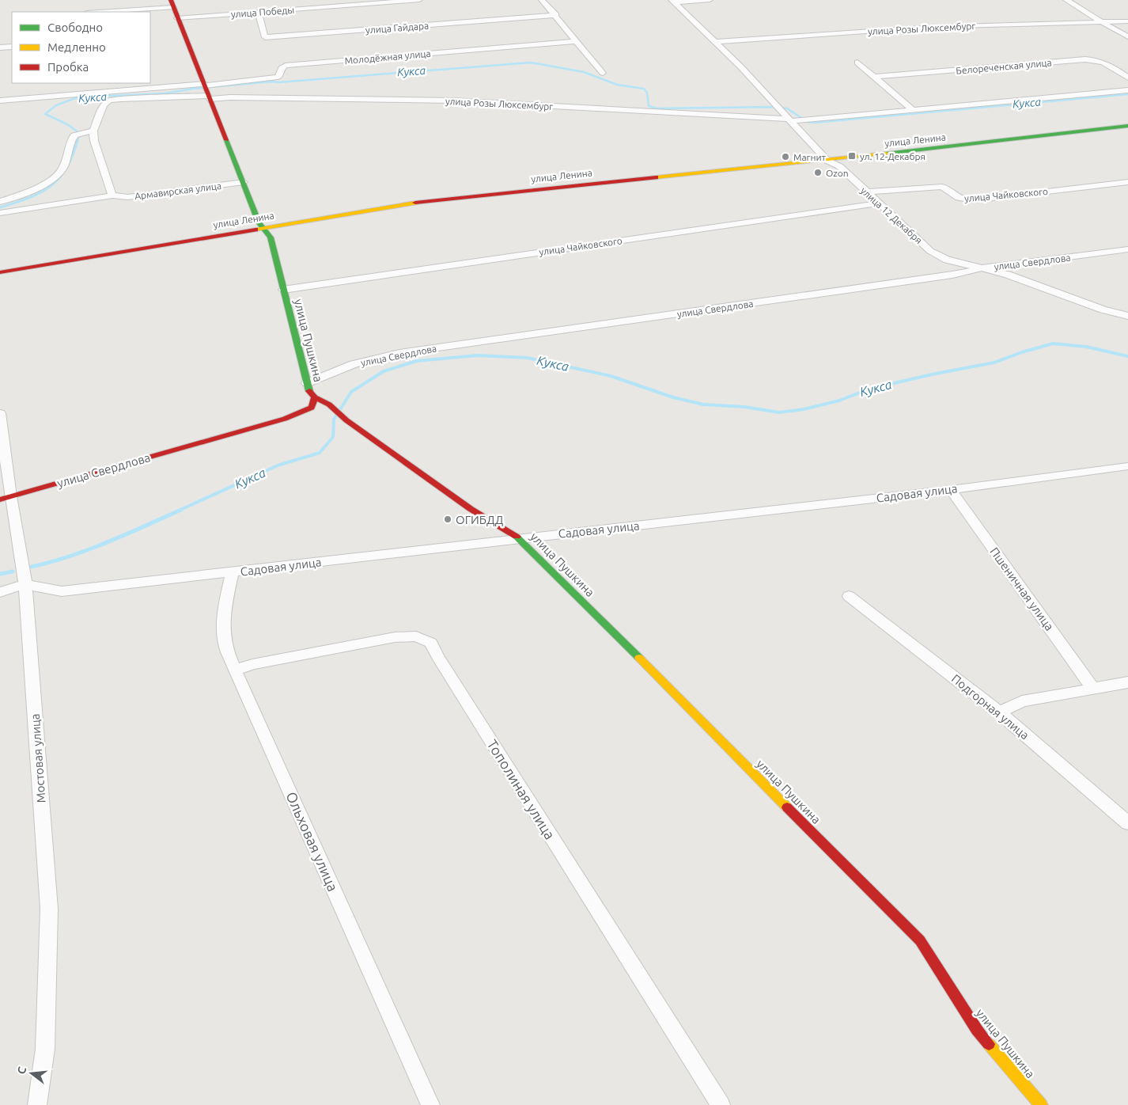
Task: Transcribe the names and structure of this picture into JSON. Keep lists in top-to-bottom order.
{
  "streets": {
    "street": [
      "улица Победы",
      "улица Гайдара",
      "улица Розы Люксембург",
      "Молодёжная улица",
      "Белореченская улица",
      "улица Ленина",
      "Армавирская улица",
      "улица Чайковского",
      "улица 12 Декабря",
      "улица Свердлова",
      "улица Пушкина",
      "Садовая улица",
      "Пшеничная улица",
      "Подгорная улица",
      "Мостовая улица",
      "Тополиная улица",
      "Ольховая улица"
    ]
  },
  "crossings": [
    ["улица Победы", "улица Гайдара"],
    ["улица Победы", "улица Пушкина"],
    ["улица Розы Люксембург", "Молодёжная улица"],
    ["улица Розы Люксембург", "улица 12 Декабря"],
    ["улица Розы Люксембург", "улица Пушкина"],
    ["Молодёжная улица", "улица Пушкина"],
    ["улица Ленина", "улица 12 Декабря"],
    ["улица Ленина", "улица Пушкина"],
    ["Армавирская улица", "улица Пушкина"],
    ["улица Чайковского", "улица 12 Декабря"],
    ["улица Чайковского", "улица Пушкина"],
    ["улица 12 Декабря", "улица Свердлова"],
    ["улица Свердлова", "улица Пушкина"],
    ["улица Свердлова", "Мостовая улица"],
    ["улица Пушкина", "Садовая улица"],
    ["Садовая улица", "Пшеничная улица"],
    ["Садовая улица", "Мостовая улица"],
    ["Садовая улица", "Ольховая улица"],
    ["Тополиная улица", "Ольховая улица"]
  ],
  "water": ["Кукса"],
  "places": {
    "transit": ["ул. 12-Декабря"],
    "other": ["Магнит", "Ozon", "ОГИБДД"]
  },
  "legend": ["Свободно", "Медленно", "Пробка"],
  "north": "left"
}
